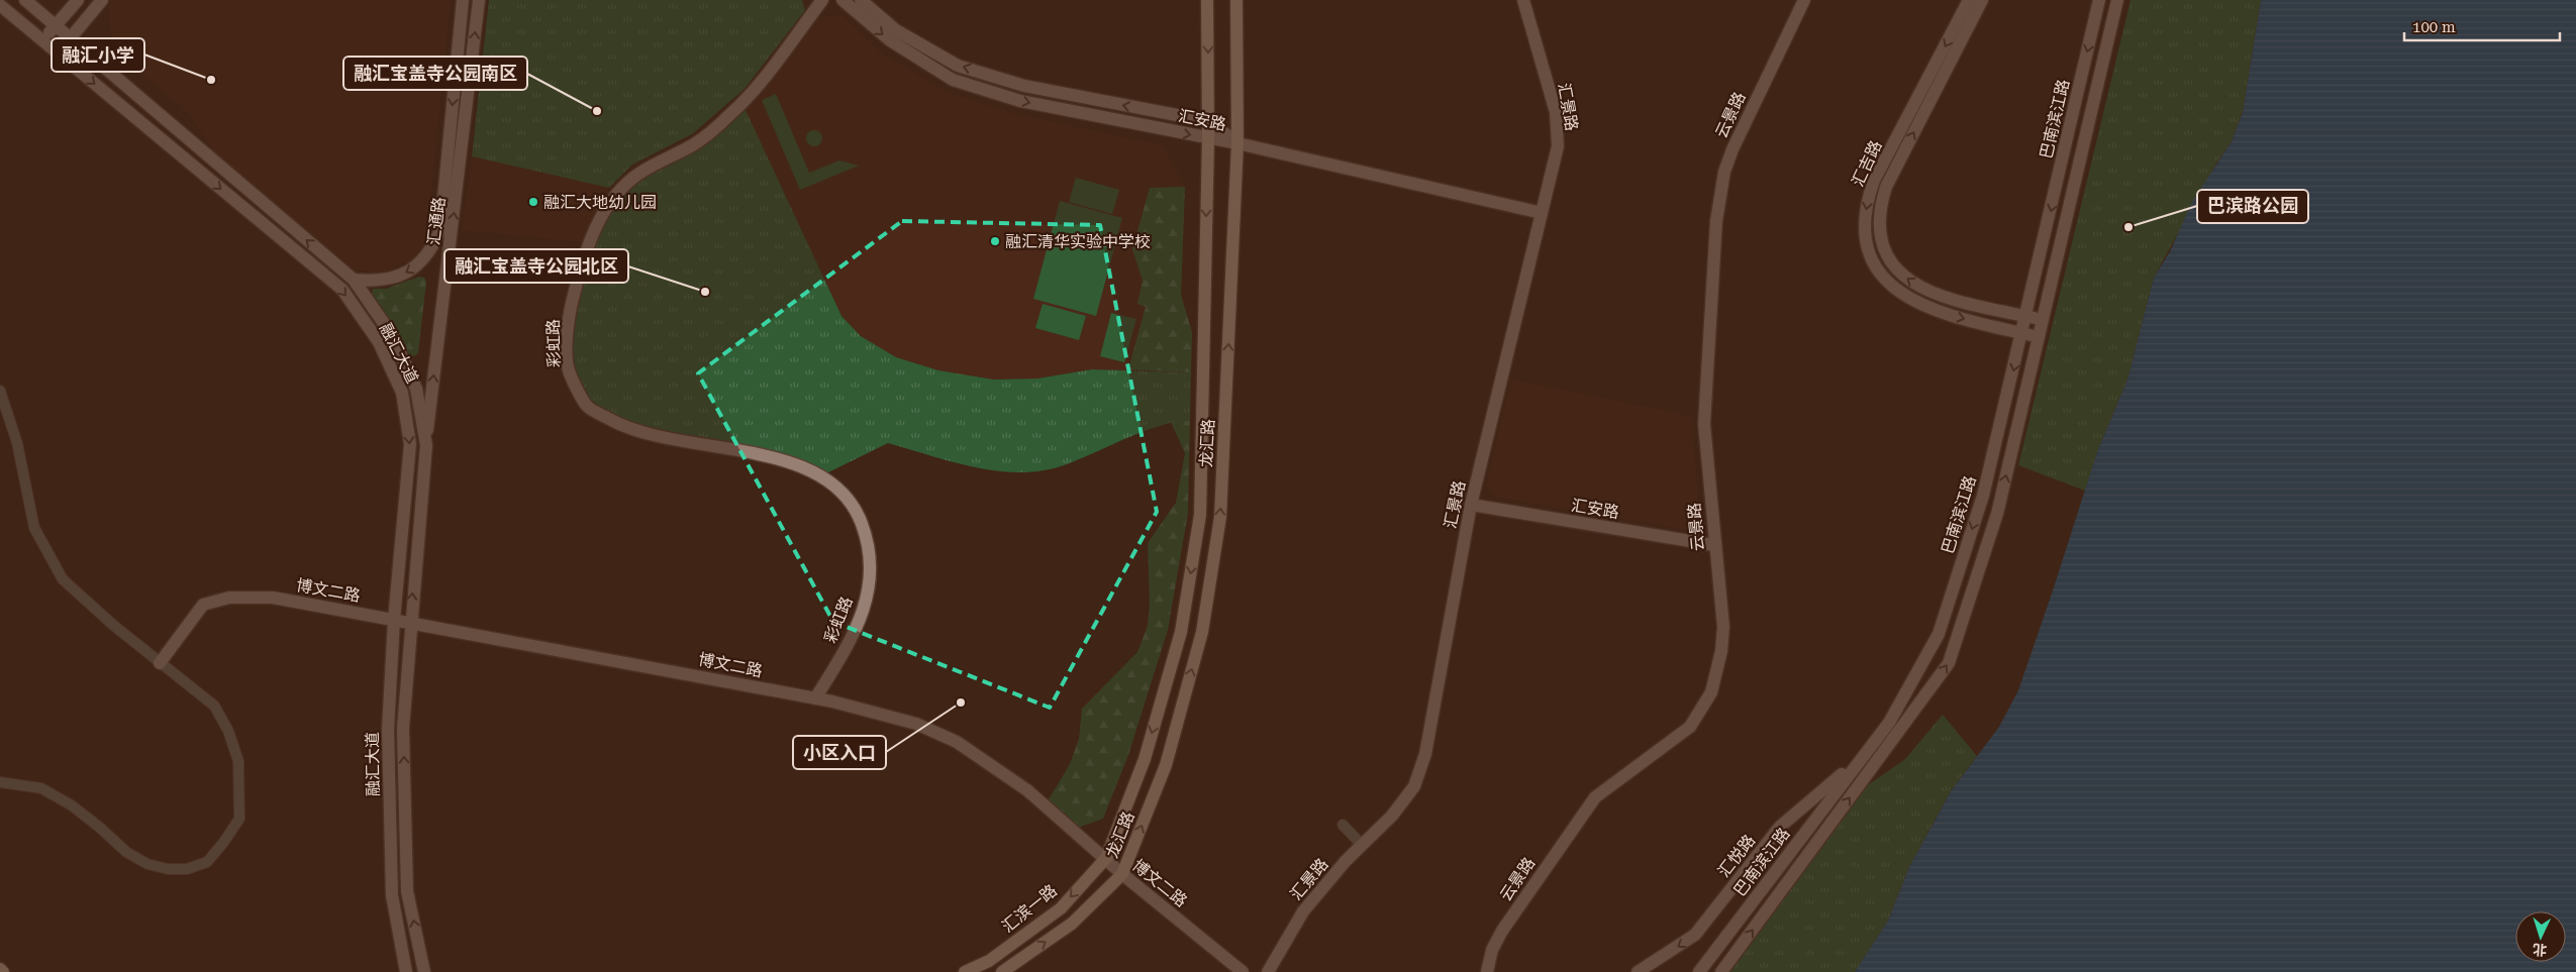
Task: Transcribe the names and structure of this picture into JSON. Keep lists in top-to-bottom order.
{
  "streets": {
    "main road": ["龙汇路", "汇滨一路"],
    "street": [
      "汇景路",
      "云景路",
      "巴南滨江路",
      "汇安路",
      "汇吉路",
      "汇通路",
      "彩虹路",
      "融汇大道",
      "博文二路",
      "汇悦路"
    ]
  },
  "crossings": [
    ["汇景路", "汇安路"],
    ["云景路", "汇安路"],
    ["巴南滨江路", "汇吉路"],
    ["巴南滨江路", "汇悦路"],
    ["汇安路", "龙汇路"],
    ["汇通路", "融汇大道"],
    ["彩虹路", "博文二路"],
    ["融汇大道", "博文二路"],
    ["龙汇路", "博文二路"],
    ["龙汇路", "汇滨一路"],
    ["博文二路", "汇滨一路"]
  ],
  "one_way": ["汇悦路"],
  "places": [
    "融汇小学",
    "融汇宝盖寺公园南区",
    "融汇大地幼儿园",
    "巴滨路公园",
    "融汇清华实验中学校",
    "融汇宝盖寺公园北区",
    "小区入口"
  ],
  "scale_bar": "100 m",
  "north": "bottom"
}
